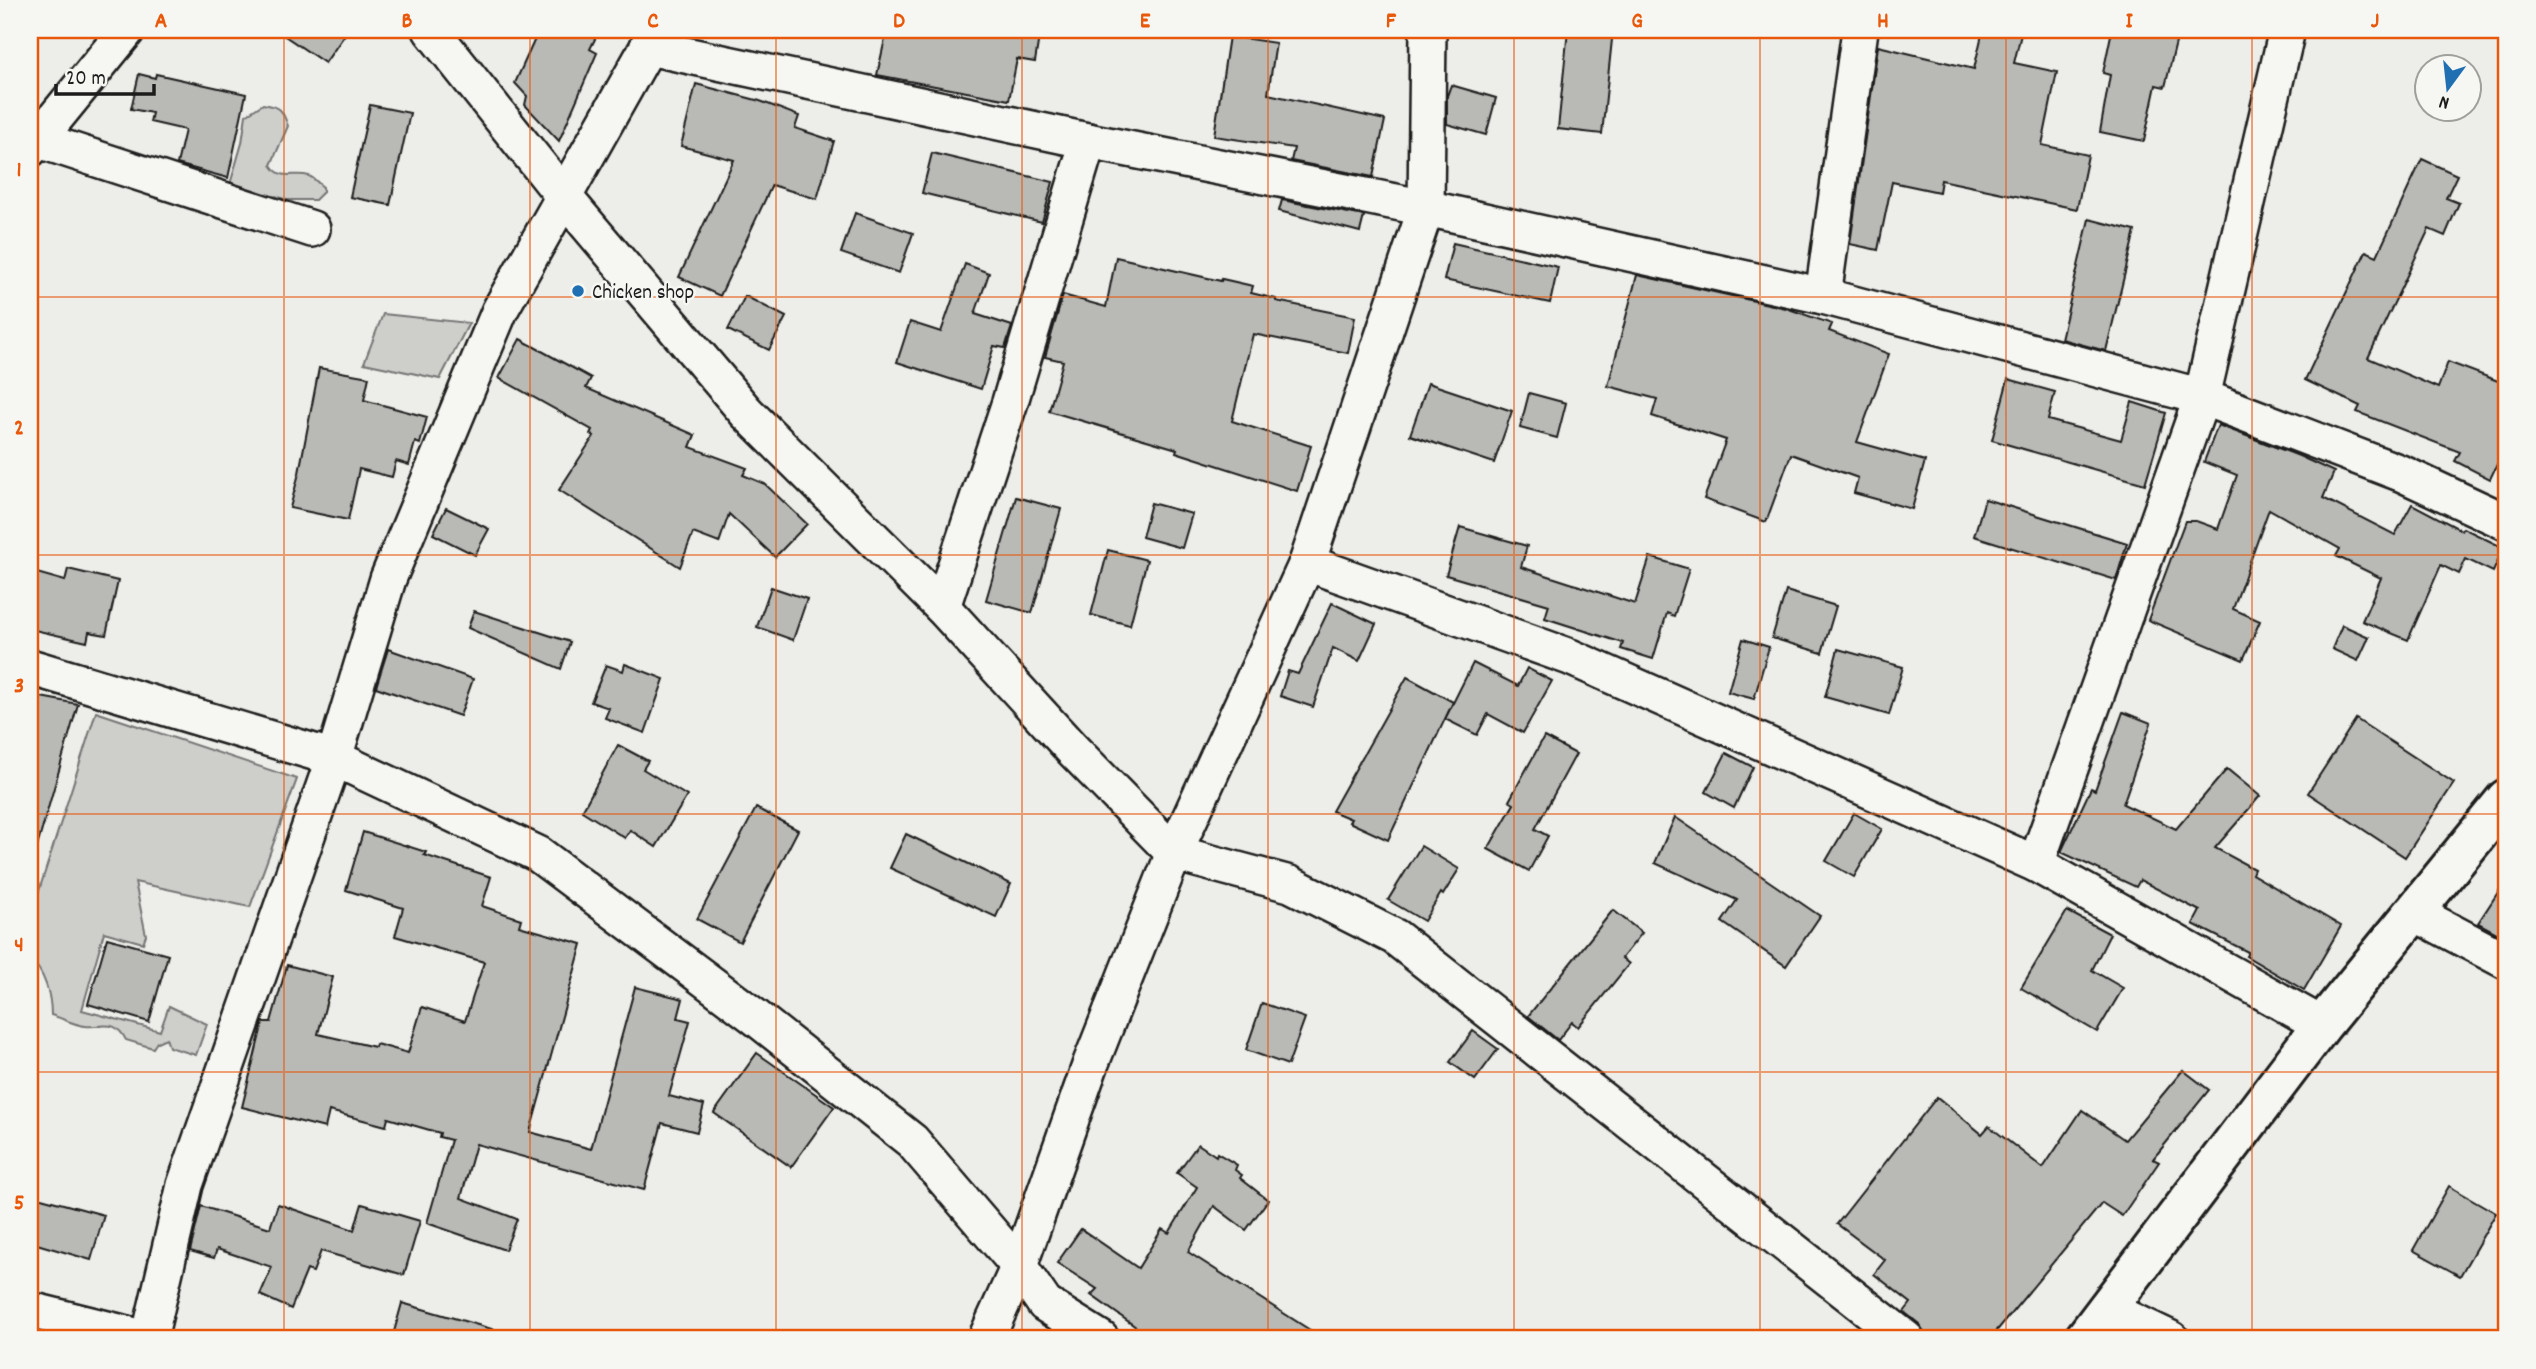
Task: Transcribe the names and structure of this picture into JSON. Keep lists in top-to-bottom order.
{
  "places": ["Chicken shop"],
  "scale_bar": "20 m",
  "north": "bottom",
  "grid": {
    "columns": [
      "A",
      "B",
      "C",
      "D",
      "E",
      "F",
      "G",
      "H",
      "I",
      "J"
    ],
    "rows": [
      "1",
      "2",
      "3",
      "4",
      "5"
    ]
  }
}
